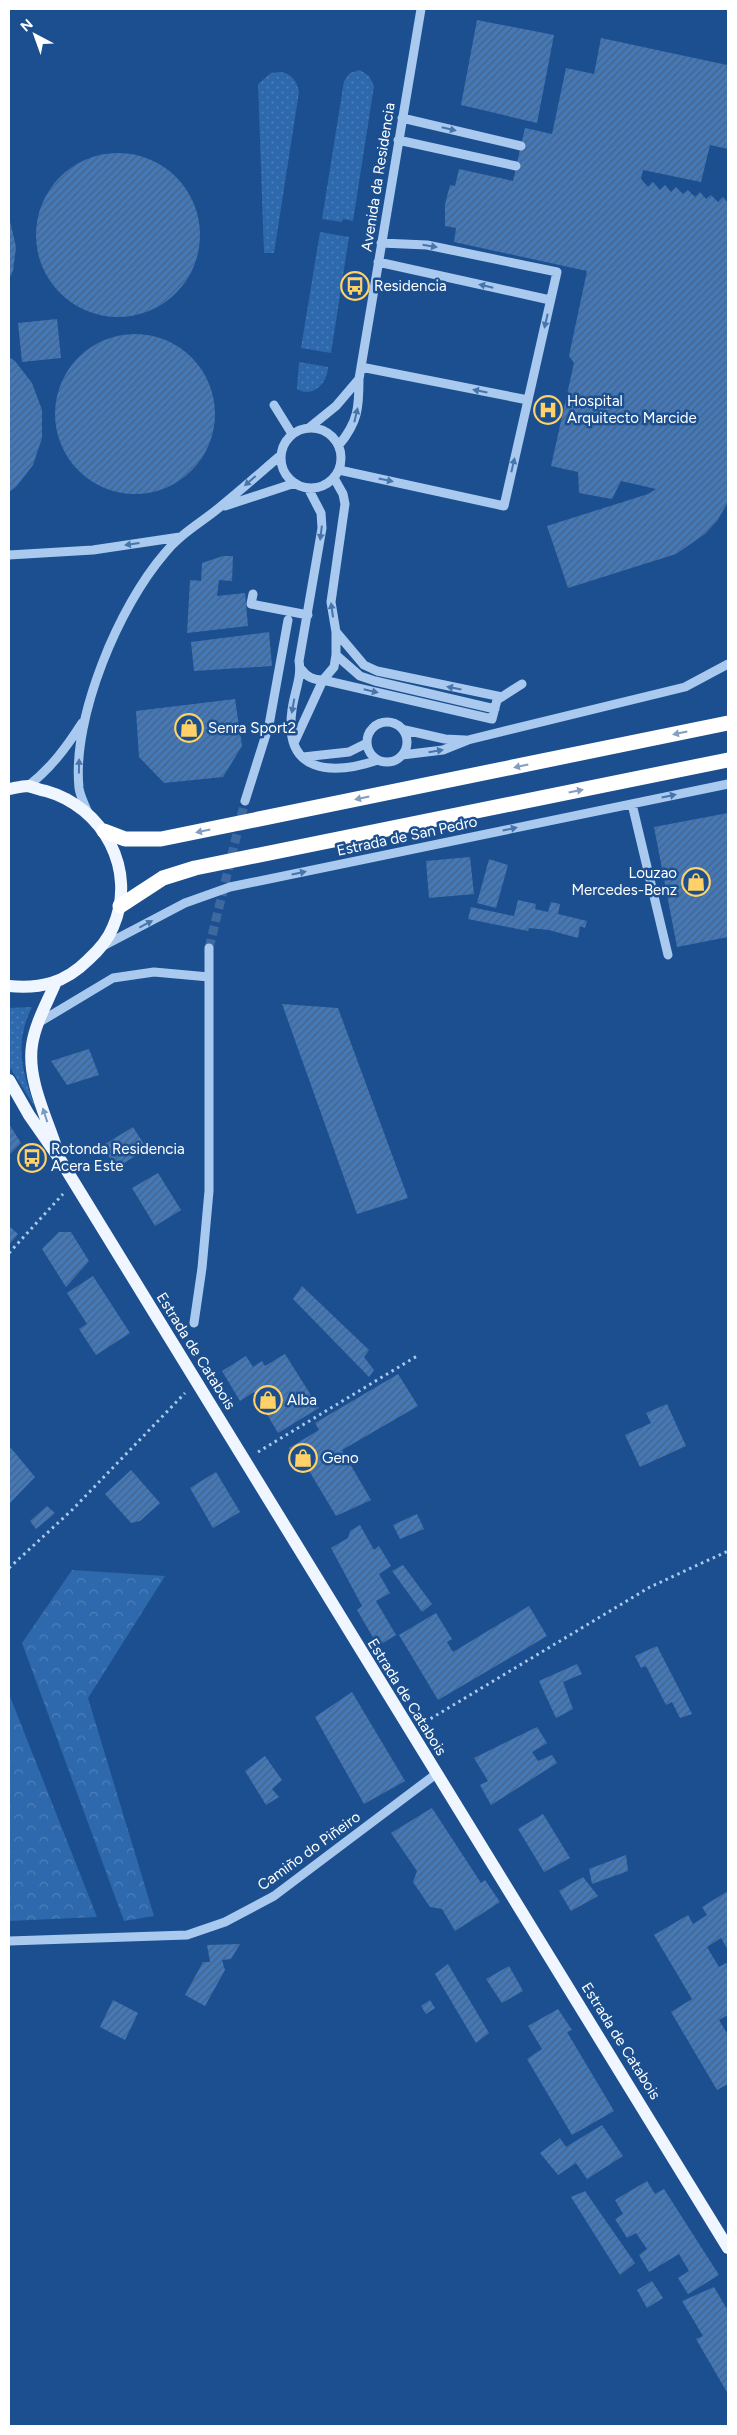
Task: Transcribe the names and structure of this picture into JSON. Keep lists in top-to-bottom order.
{
  "streets": {
    "main road": ["Estrada de Catabois"],
    "street": ["Avenida da Residencia", "Estrada de San Pedro", "Camiño do Piñeiro"]
  },
  "crossings": [
    ["Estrada de Catabois", "Camiño do Piñeiro"]
  ],
  "one_way": ["Estrada de San Pedro"],
  "places": {
    "bus stop": ["Residencia", "Rotonda Residencia Acera Este"],
    "hospital": ["Hospital Arquitecto Marcide"],
    "shop": [
      "Senra Sport2",
      "Louzao Mercedes-Benz",
      "Alba",
      "Geno"
    ]
  },
  "north": "top left"
}
